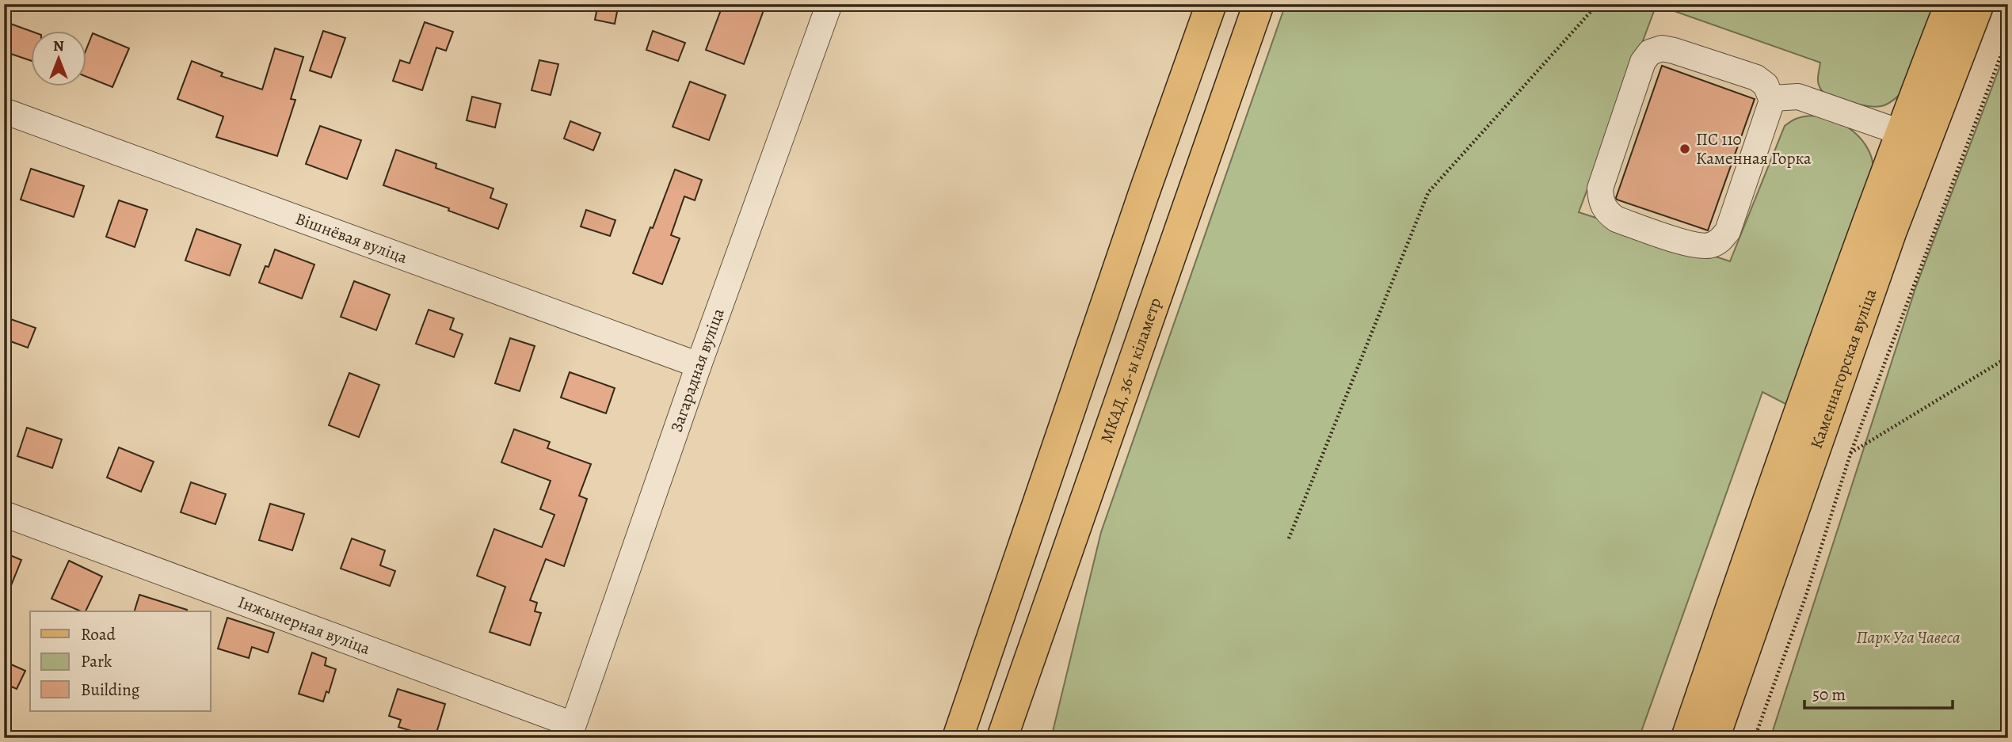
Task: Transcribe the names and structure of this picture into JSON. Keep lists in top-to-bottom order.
{
  "streets": {
    "main road": ["Каменнагорская вуліца", "МКАД, 36-ы кіламетр"],
    "street": ["Вішнёвая вуліца", "Загарадная вуліца", "Інжынерная вуліца"]
  },
  "crossings": [
    ["Вішнёвая вуліца", "Загарадная вуліца"],
    ["Загарадная вуліца", "Інжынерная вуліца"]
  ],
  "parks": ["Парк Уга Чавеса"],
  "places": ["ПС 110 Каменная Горка"],
  "legend": ["Road", "Park", "Building"],
  "scale_bar": "50 m",
  "north": "top"
}
